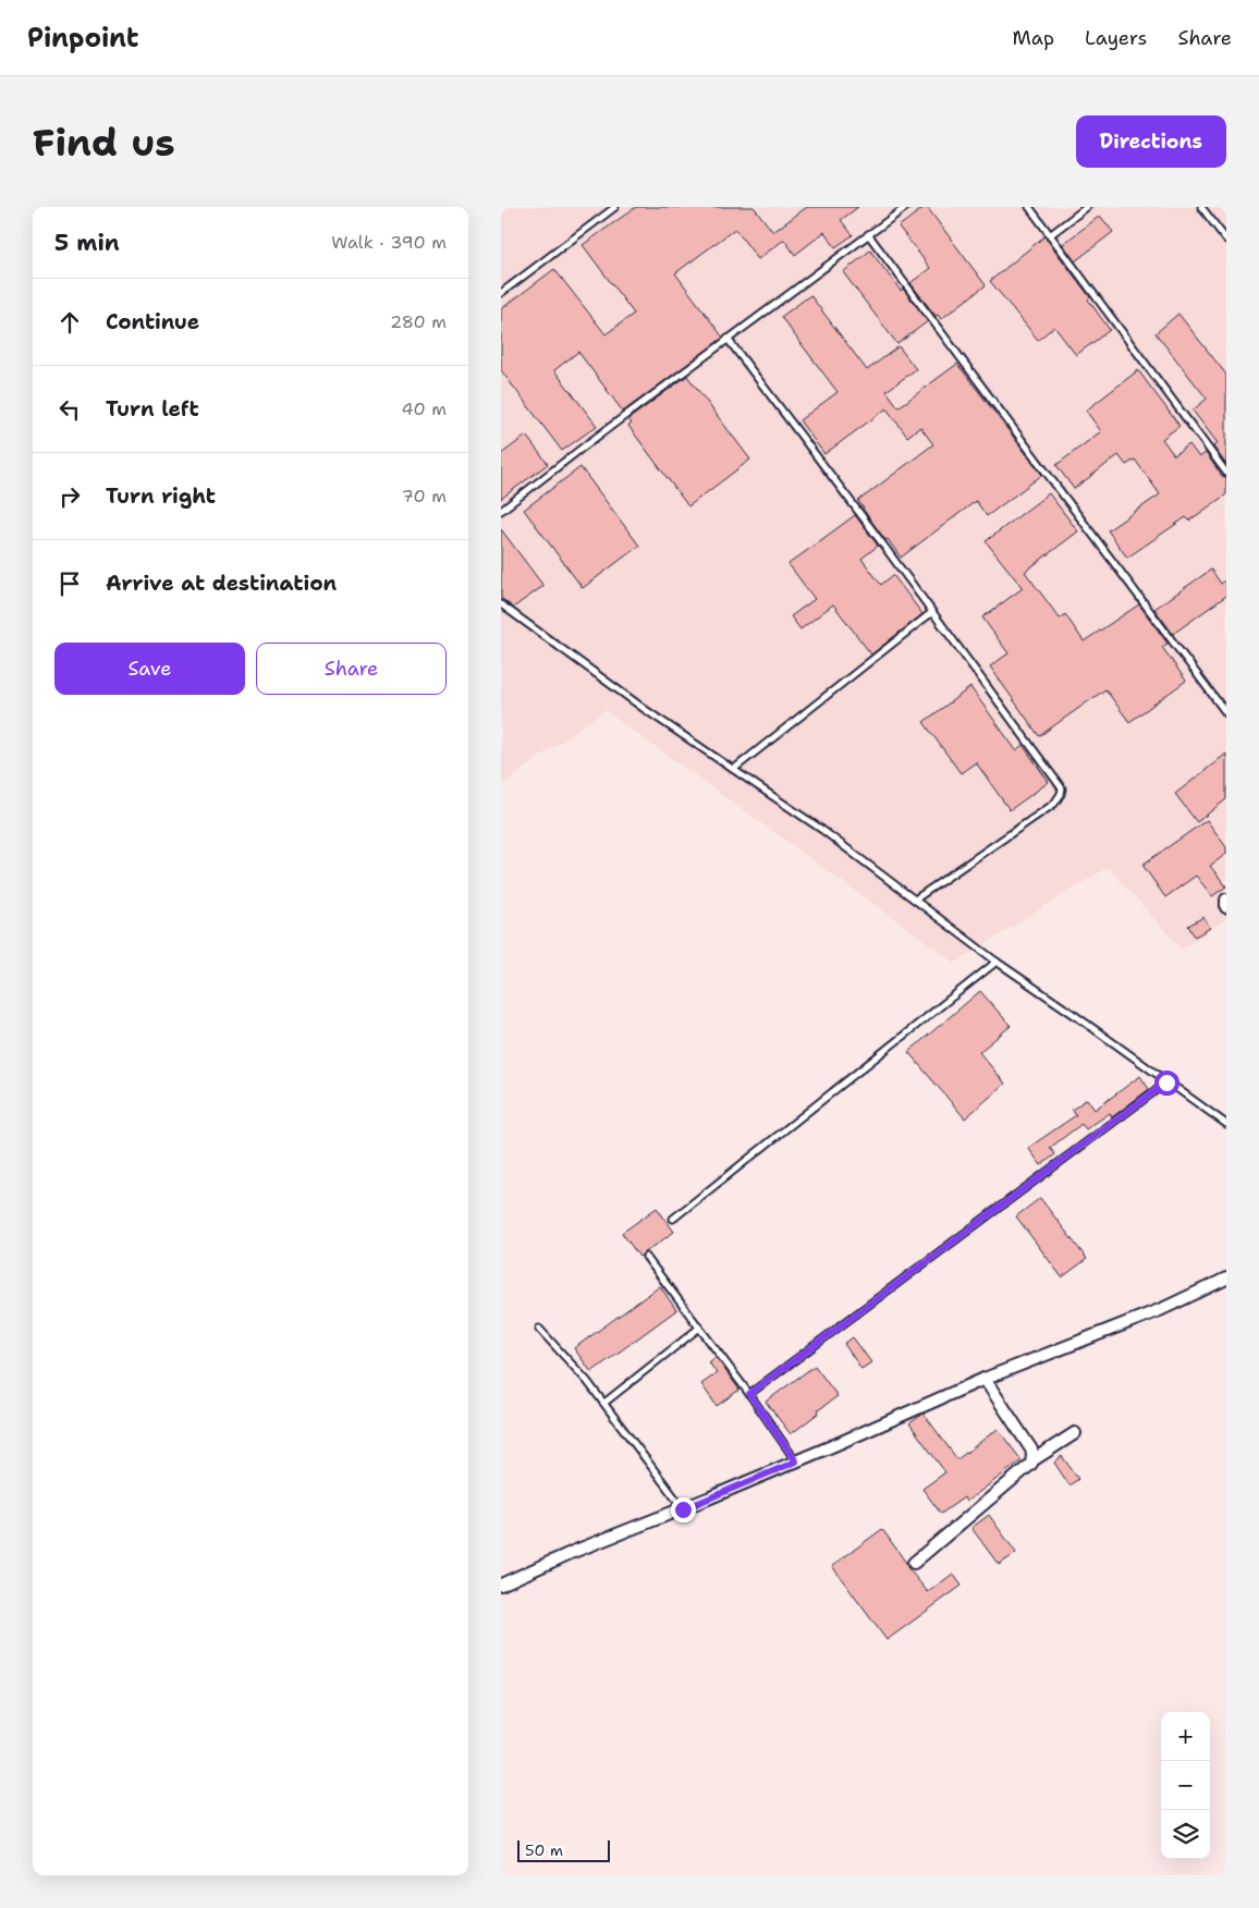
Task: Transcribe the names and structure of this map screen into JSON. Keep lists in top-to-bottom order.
{
  "scale_bar": "50 m",
  "page": {
    "header": "Pinpoint",
    "nav": ["Map", "Layers", "Share"],
    "buttons": [
      "Directions",
      ["Save", "Share"]
    ],
    "title": "Find us",
    "heading": ["5 min", "Walk · 390 m"],
    "list": [
      ["Continue", "280 m"],
      ["Turn left", "40 m"],
      ["Turn right", "70 m"],
      "Arrive at destination"
    ],
    "map_buttons": ["+", "−"],
    "scale": "50 m"
  }
}
